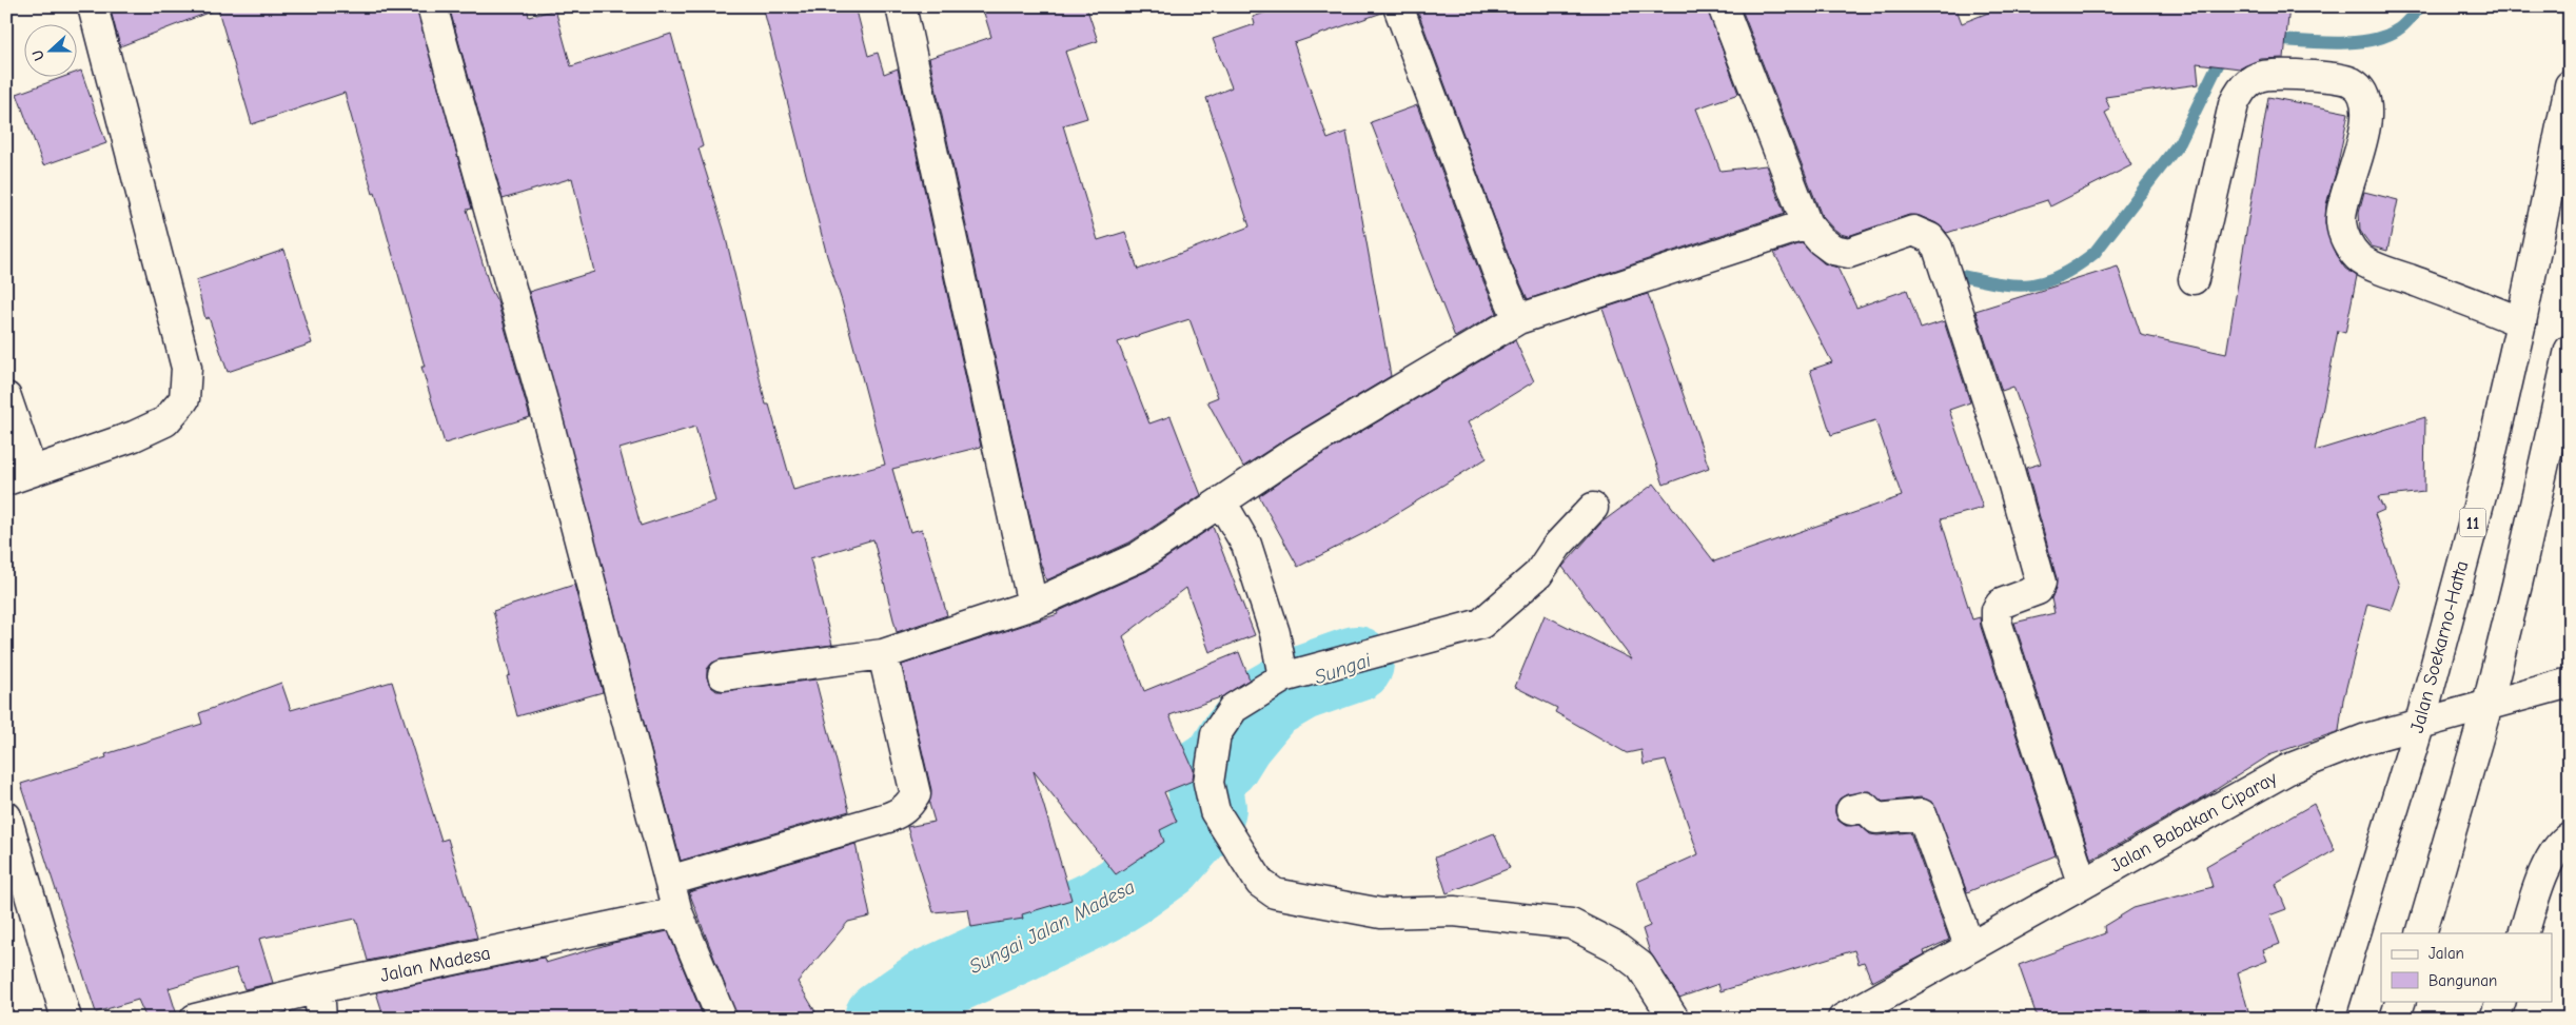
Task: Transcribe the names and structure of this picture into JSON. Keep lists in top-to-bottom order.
{
  "streets": {
    "main road": [
      "11",
      "Jalan Soekarno-Hatta",
      "Jalan Babakan Ciparay",
      "Jalan Madesa"
    ]
  },
  "crossings": [
    ["Jalan Soekarno-Hatta", "Jalan Babakan Ciparay"]
  ],
  "water": ["Sungai", "Sungai Jalan Madesa"],
  "legend": ["Jalan", "Bangunan"],
  "north": "left"
}
